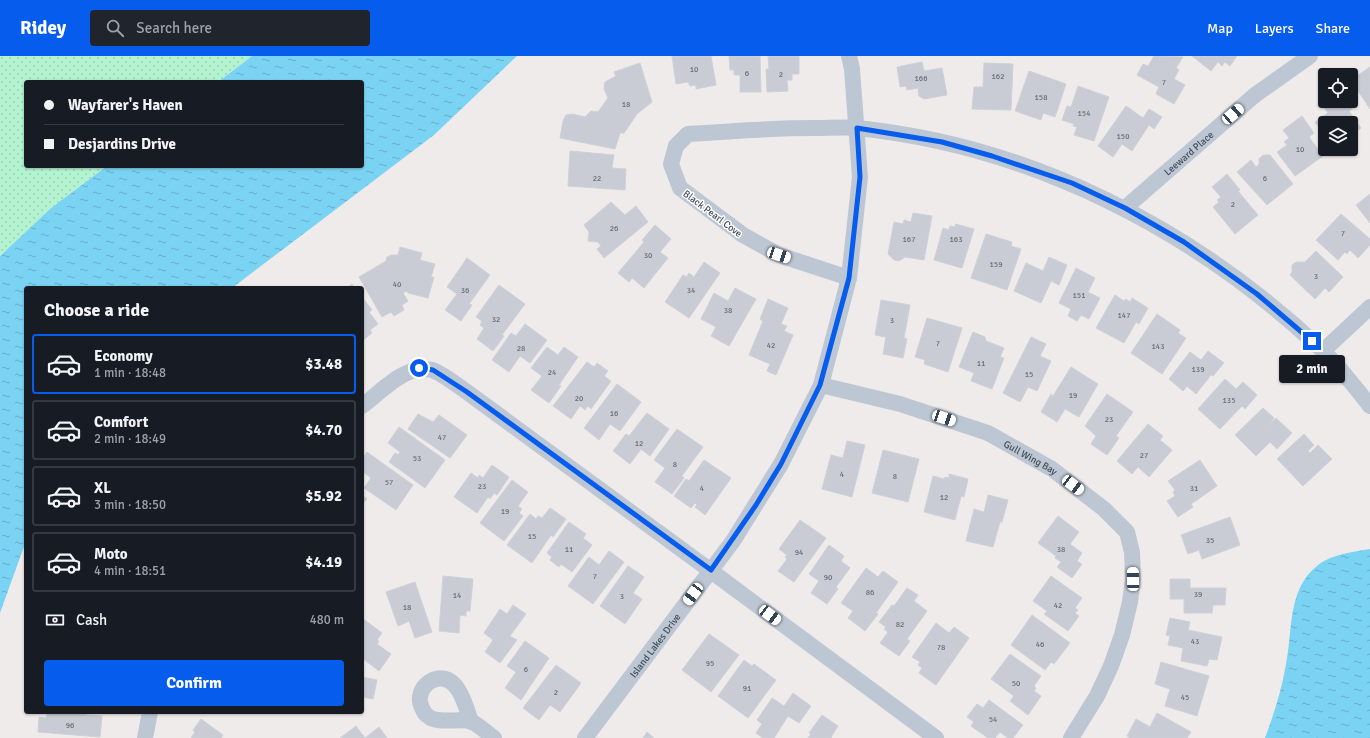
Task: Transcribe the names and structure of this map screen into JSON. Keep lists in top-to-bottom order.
{
  "streets": {
    "street": [
      "Leeward Place",
      "Black Pearl Cove",
      "Gull Wing Bay",
      "Island Lakes Drive"
    ]
  },
  "crossings": [
    ["Leeward Place", "Black Pearl Cove"],
    ["Black Pearl Cove", "Island Lakes Drive"],
    ["Gull Wing Bay", "Island Lakes Drive"]
  ],
  "house_numbers": [
    "10",
    "6",
    "2",
    "162",
    "166",
    "7",
    "158",
    "18",
    "154",
    "150",
    "10",
    "22",
    "6",
    "2",
    "26",
    "7",
    "167",
    "163",
    "30",
    "159",
    "3",
    "40",
    "36",
    "34",
    "151",
    "38",
    "147",
    "32",
    "3",
    "7",
    "42",
    "143",
    "28",
    "11",
    "139",
    "24",
    "15",
    "19",
    "20",
    "135",
    "16",
    "23",
    "47",
    "12",
    "27",
    "53",
    "8",
    "4",
    "8",
    "57",
    "23",
    "4",
    "31",
    "12",
    "19",
    "15",
    "35",
    "11",
    "38",
    "94",
    "7",
    "90",
    "86",
    "39",
    "14",
    "3",
    "42",
    "18",
    "82",
    "43",
    "46",
    "78",
    "95",
    "6",
    "50",
    "91",
    "2",
    "45",
    "54",
    "96"
  ],
  "page": {
    "header": "Ridey",
    "search": "Search here",
    "nav": ["Map", "Layers", "Share"],
    "banner": ["Wayfarer's Haven", "Desjardins Drive"],
    "heading": "Choose a ride",
    "list": [
      {
        "name": "Economy",
        "note": "1 min · 18:48",
        "value": "$3.48"
      },
      {
        "name": "Comfort",
        "note": "2 min · 18:49",
        "value": "$4.70"
      },
      {
        "name": "XL",
        "note": "3 min · 18:50",
        "value": "$5.92"
      },
      {
        "name": "Moto",
        "note": "4 min · 18:51",
        "value": "$4.19"
      }
    ],
    "bubble": "2 min",
    "pay": ["Cash", "480 m"],
    "buttons": "Confirm"
  }
}
